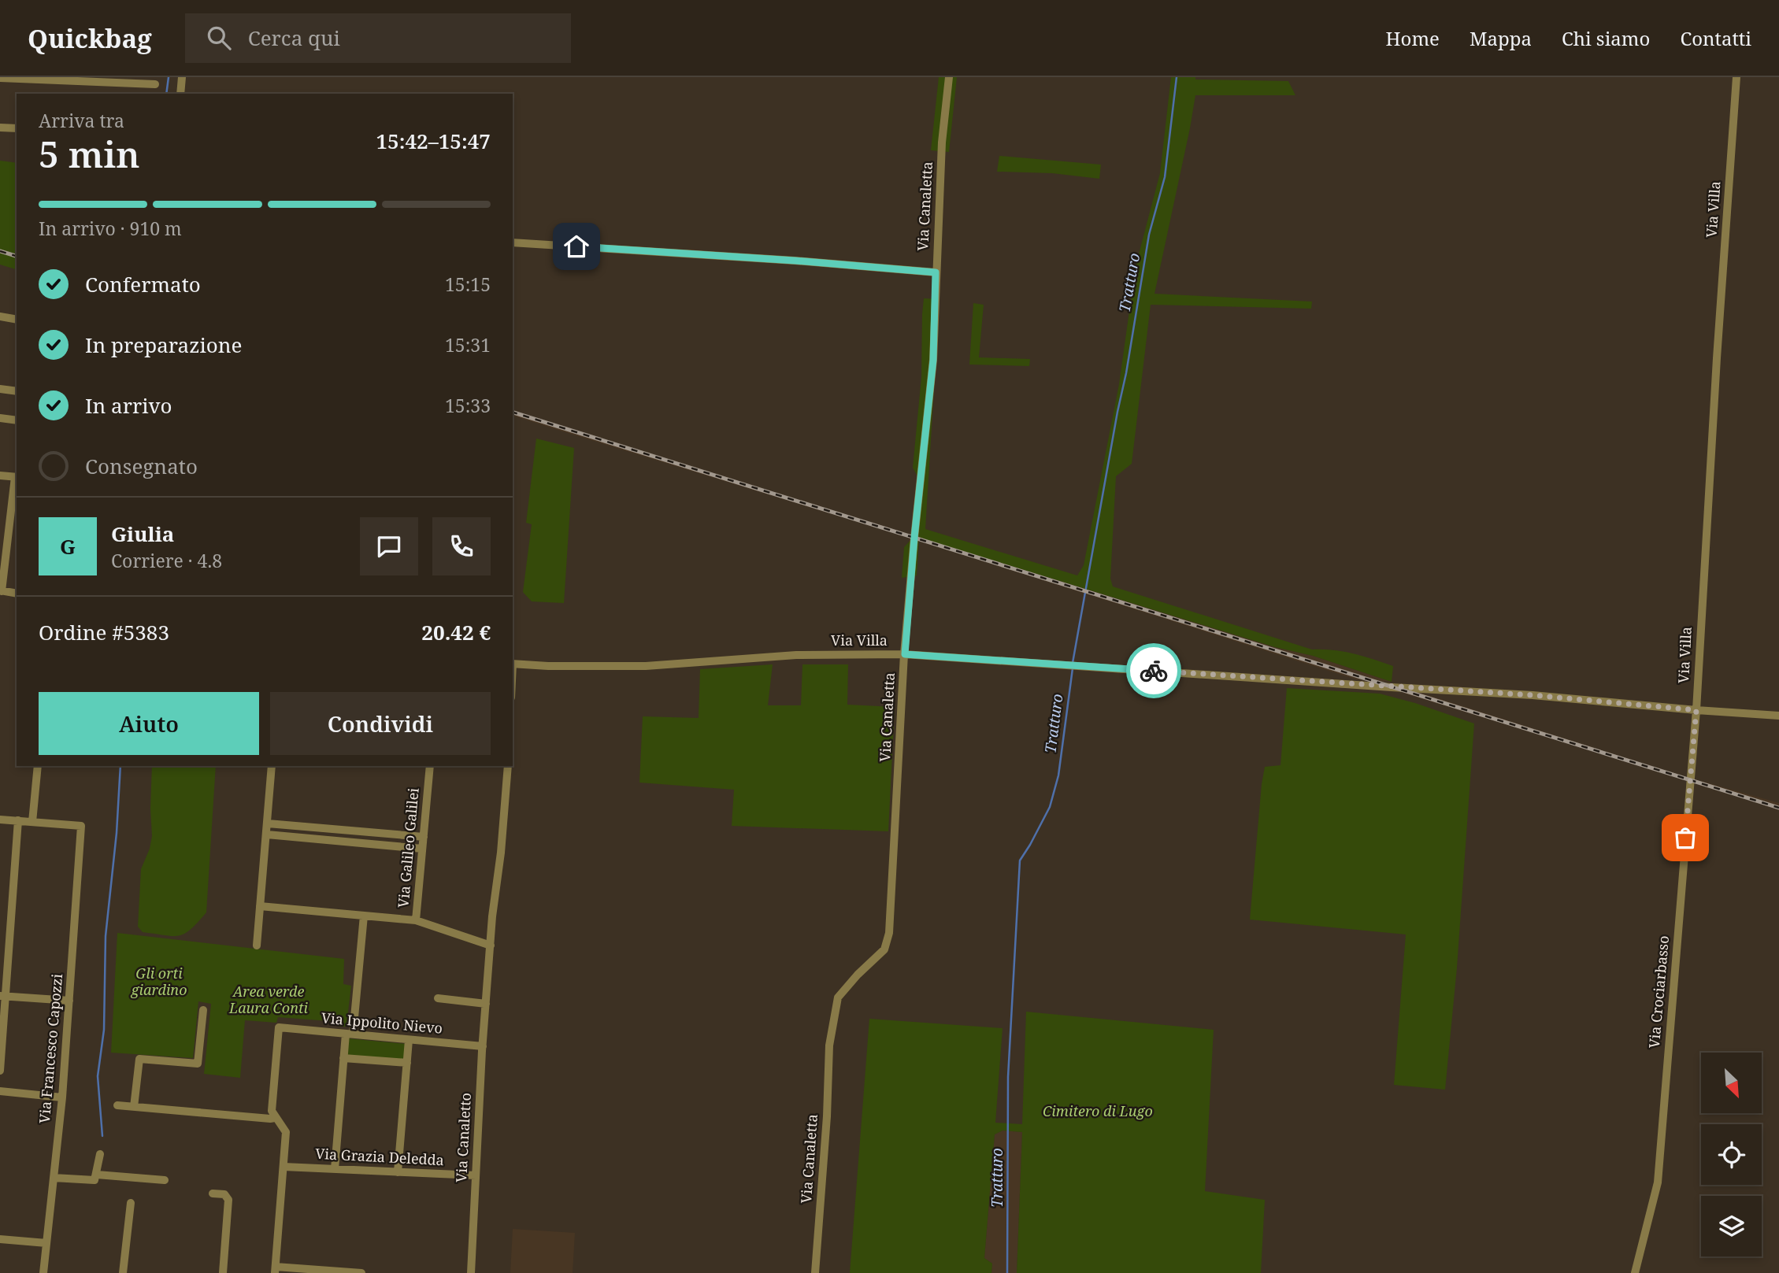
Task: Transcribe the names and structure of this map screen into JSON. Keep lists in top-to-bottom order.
{
  "streets": {
    "street": [
      "Via Canaletta",
      "Via Villa",
      "Via Galileo Galilei",
      "Via Crociarbasso",
      "Via Ippolito Nievo",
      "Via Francesco Capozzi",
      "Via Canaletto",
      "Via Grazia Deledda"
    ]
  },
  "crossings": [
    ["Via Canaletta", "Via Villa"],
    ["Via Villa", "Via Crociarbasso"],
    ["Via Galileo Galilei", "Via Canaletto"],
    ["Via Ippolito Nievo", "Via Canaletto"],
    ["Via Canaletto", "Via Grazia Deledda"]
  ],
  "water": ["Tratturo"],
  "parks": ["Gli orti giardino", "Area verde Laura Conti", "Cimitero di Lugo"],
  "north": "bottom right",
  "page": {
    "header": "Quickbag",
    "search": "Cerca qui",
    "nav": [
      "Home",
      "Mappa",
      "Chi siamo",
      "Contatti"
    ],
    "heading": ["5 min", "Arriva tra", "15:42–15:47"],
    "panel": [
      "Giulia",
      "Corriere · 4.8",
      "Ordine #5383",
      "20.42 €"
    ],
    "bar": "In arrivo · 910 m",
    "list": [
      ["Confermato", "15:15"],
      ["In preparazione", "15:31"],
      ["In arrivo", "15:33"],
      "Consegnato"
    ],
    "round": "G",
    "buttons": ["Aiuto", "Condividi"]
  }
}
